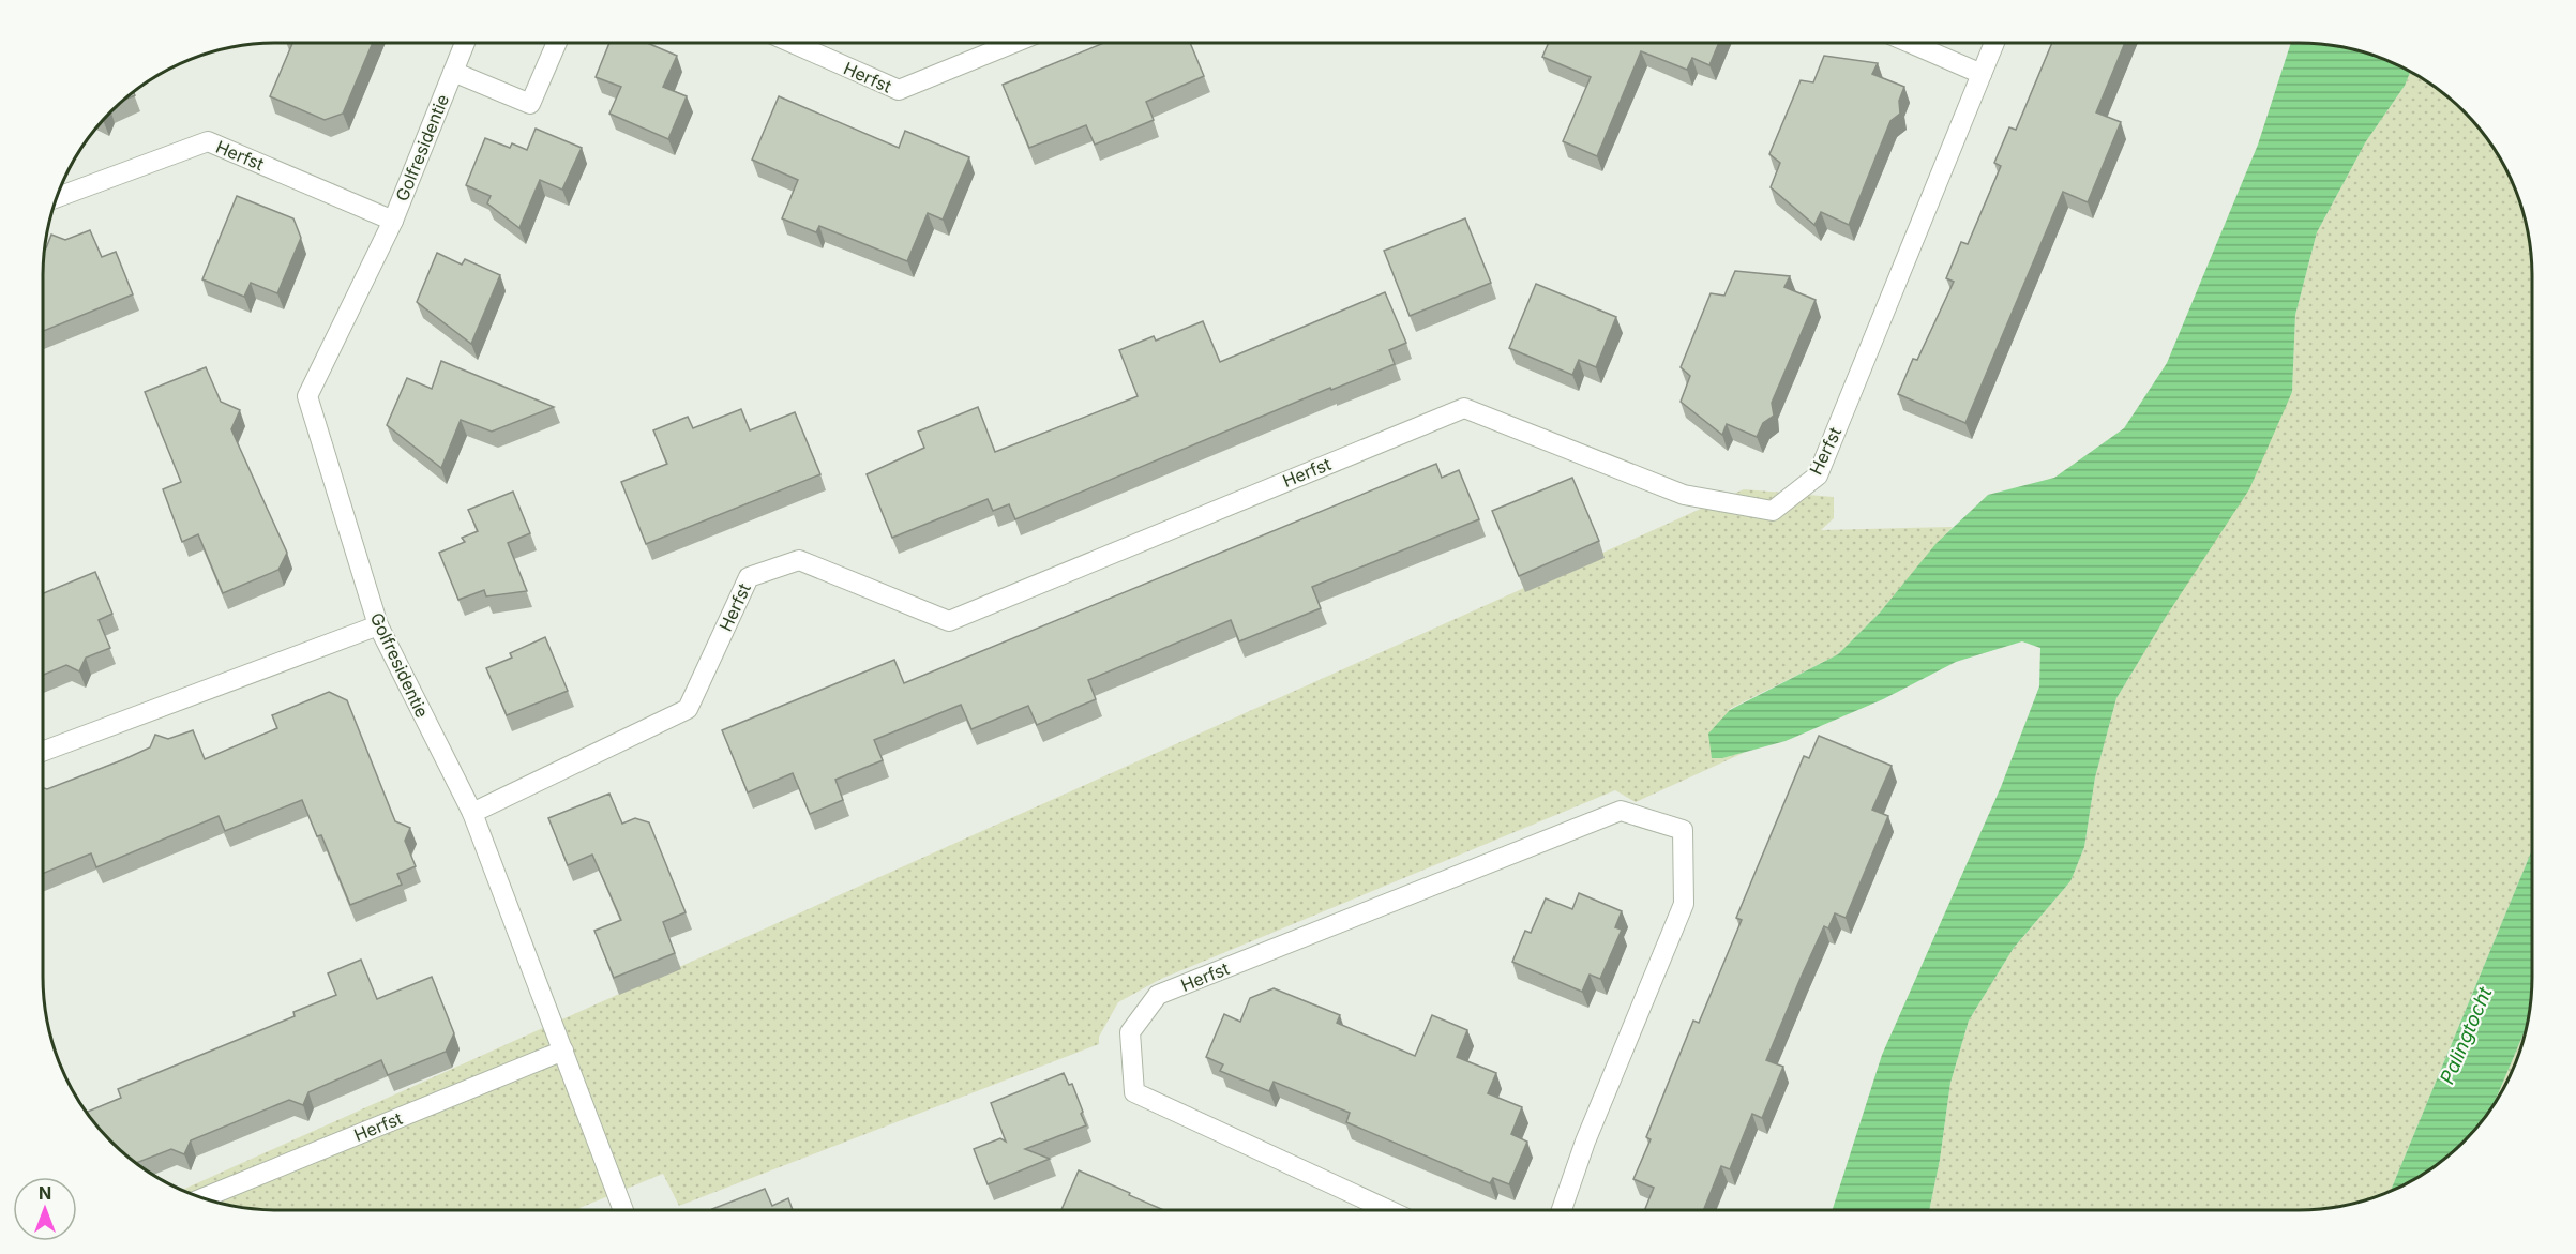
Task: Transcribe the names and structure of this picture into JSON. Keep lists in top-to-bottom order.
{
  "streets": {
    "street": ["Herfst", "Golfresidentie"]
  },
  "crossings": [
    ["Herfst", "Golfresidentie"]
  ],
  "water": ["Palingtocht"],
  "north": "top"
}
